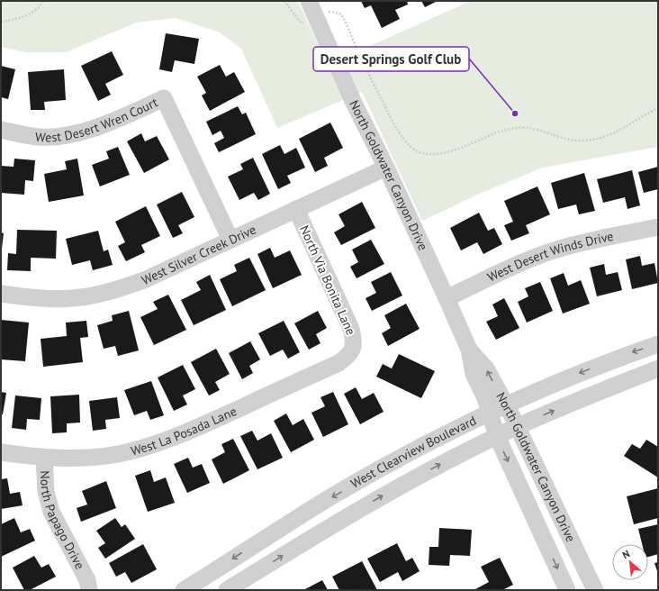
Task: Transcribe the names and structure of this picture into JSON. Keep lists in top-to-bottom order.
{
  "streets": {
    "street": [
      "West Desert Wren Court",
      "North Goldwater Canyon Drive",
      "West Silver Creek Drive",
      "West Desert Winds Drive",
      "North Via Bonita Lane",
      "West La Posada Lane",
      "West Clearview Boulevard",
      "North Papago Drive"
    ]
  },
  "crossings": [
    ["West Desert Wren Court", "West Silver Creek Drive"],
    ["North Goldwater Canyon Drive", "West Silver Creek Drive"],
    ["North Goldwater Canyon Drive", "West Desert Winds Drive"],
    ["North Goldwater Canyon Drive", "West Clearview Boulevard"],
    ["West Silver Creek Drive", "North Via Bonita Lane"],
    ["North Via Bonita Lane", "West La Posada Lane"],
    ["West La Posada Lane", "North Papago Drive"]
  ],
  "places": ["Desert Springs Golf Club"],
  "north": "top left"
}
